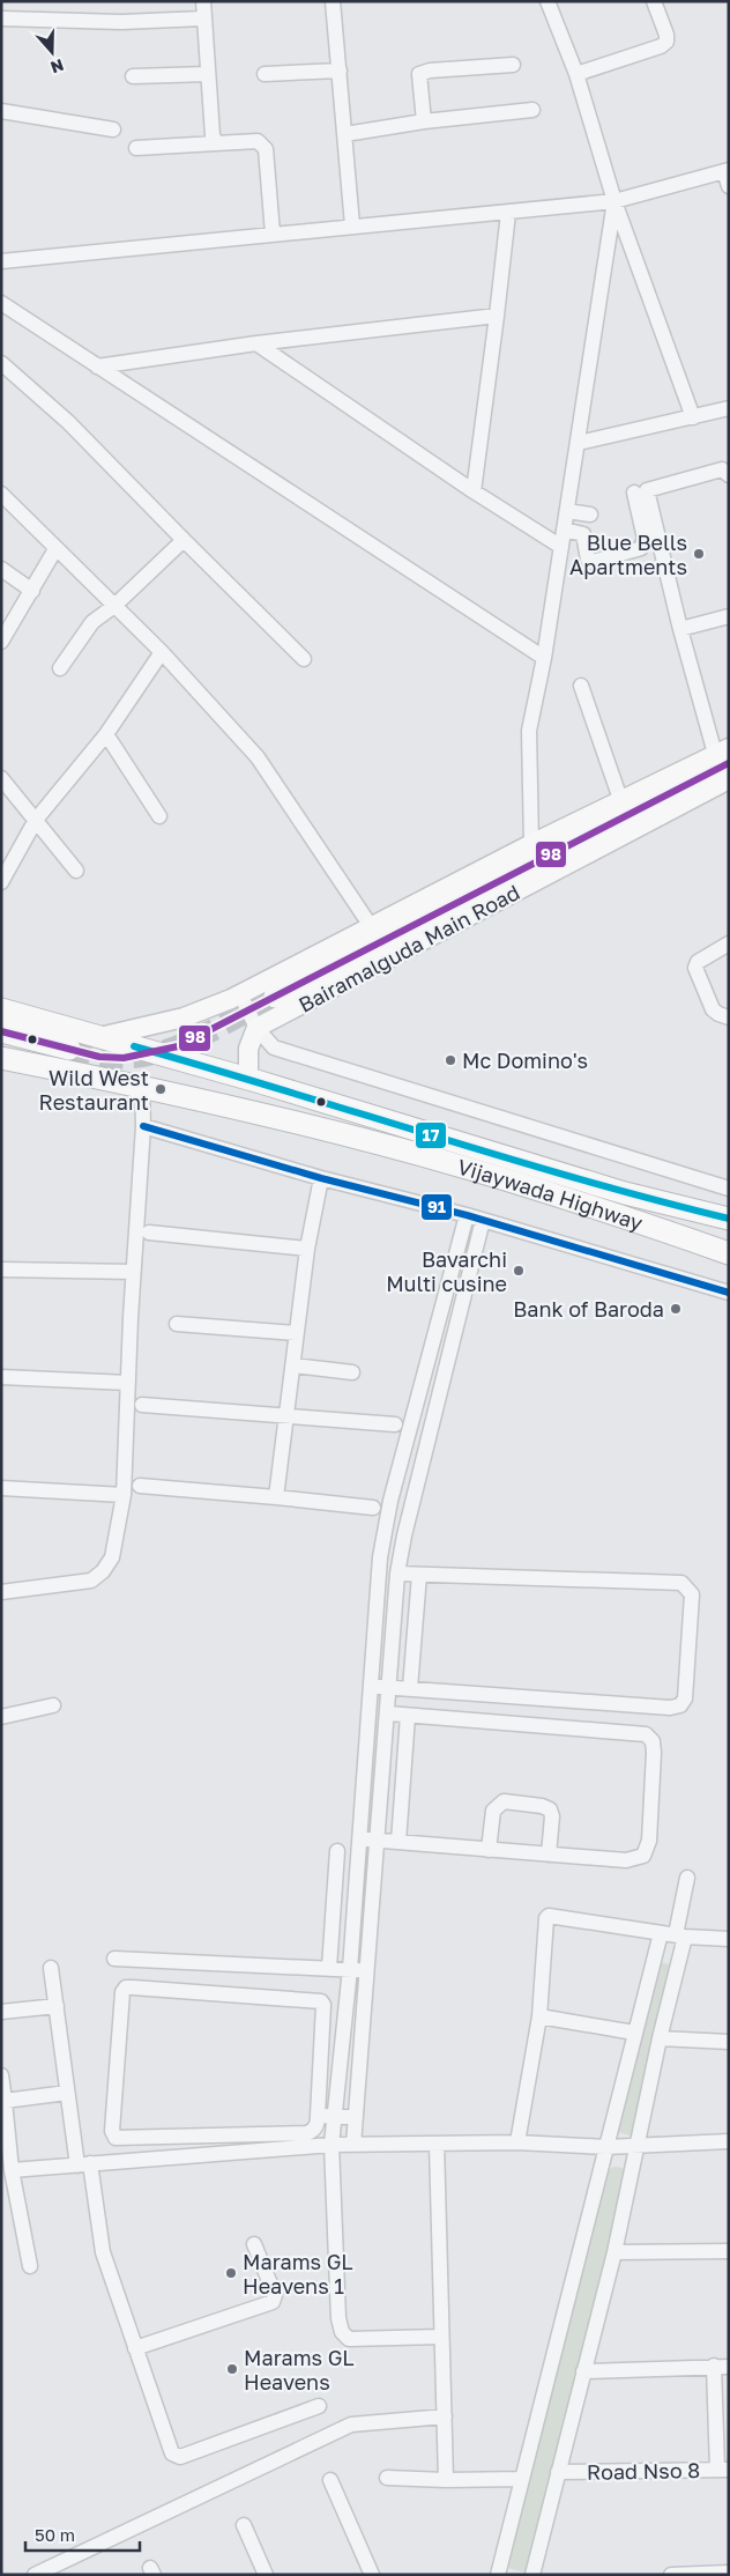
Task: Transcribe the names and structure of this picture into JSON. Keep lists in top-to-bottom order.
{
  "streets": {
    "highway": ["Vijaywada Highway"],
    "main road": ["Bairamalguda Main Road"],
    "street": ["Road Nso 8"]
  },
  "places": [
    "Blue Bells Apartments",
    "Mc Domino's",
    "Wild West Restaurant",
    "Bavarchi Multi cusine",
    "Bank of Baroda",
    "Marams GL Heavens 1",
    "Marams GL Heavens"
  ],
  "lines": ["transit line 98", "transit line 17", "transit line 91"],
  "scale_bar": "50 m",
  "north": "bottom"
}
